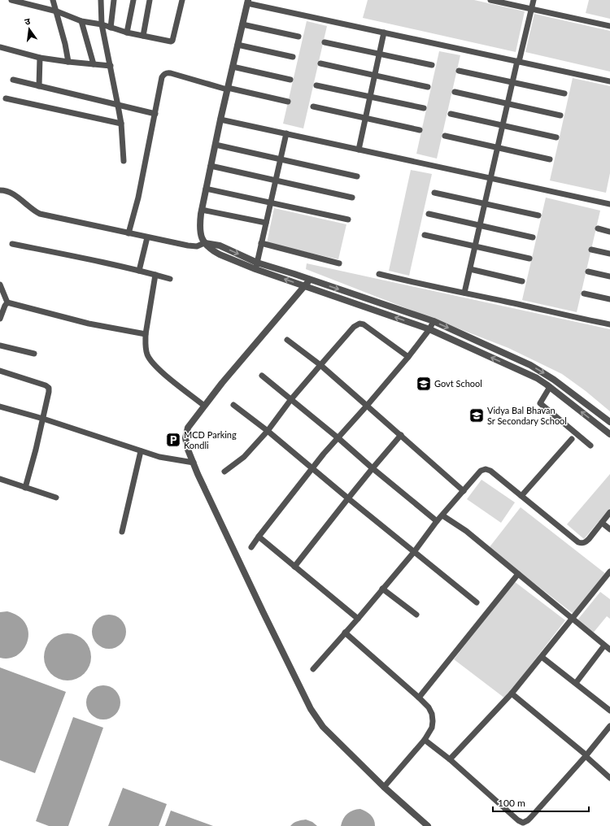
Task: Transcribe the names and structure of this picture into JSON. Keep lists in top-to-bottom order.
{
  "places": {
    "school or university": ["Govt School", "Vidya Bal Bhavan Sr Secondary School"],
    "parking": ["MCD Parking Kondli"]
  },
  "scale_bar": "100 m",
  "north": "top"
}
